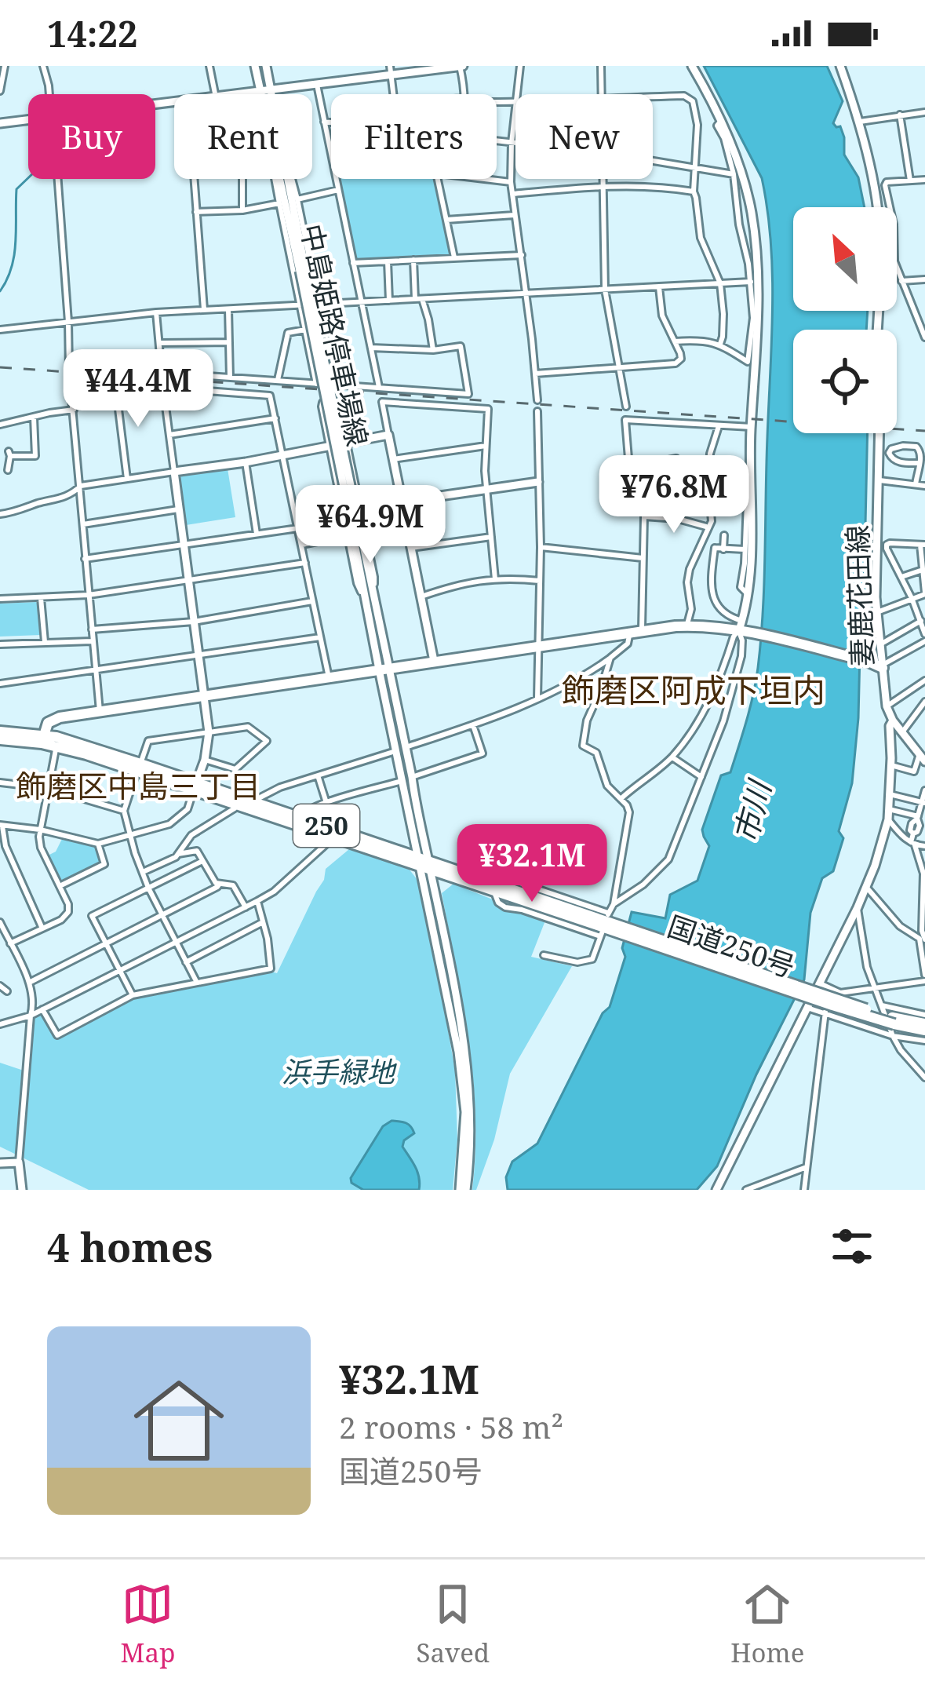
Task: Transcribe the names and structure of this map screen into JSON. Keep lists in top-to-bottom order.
{
  "streets": {
    "highway": ["250", "国道250号"],
    "street": ["中島姫路停車場線", "妻鹿花田線"]
  },
  "districts": ["飾磨区阿成下垣内", "飾磨区中島三丁目"],
  "water": ["市川"],
  "parks": ["浜手緑地"],
  "north": "top left",
  "page": {
    "status": "14:22",
    "chip": [
      "Buy",
      "Rent",
      "Filters",
      "New"
    ],
    "price": [
      "¥44.4M",
      "¥76.8M",
      "¥64.9M",
      "¥32.1M"
    ],
    "heading": "4 homes",
    "list": [
      {
        "name": "¥32.1M",
        "note": "2 rooms · 58 m² · 国道250号"
      }
    ],
    "tabs": ["Map", "Saved", "Home"]
  }
}
